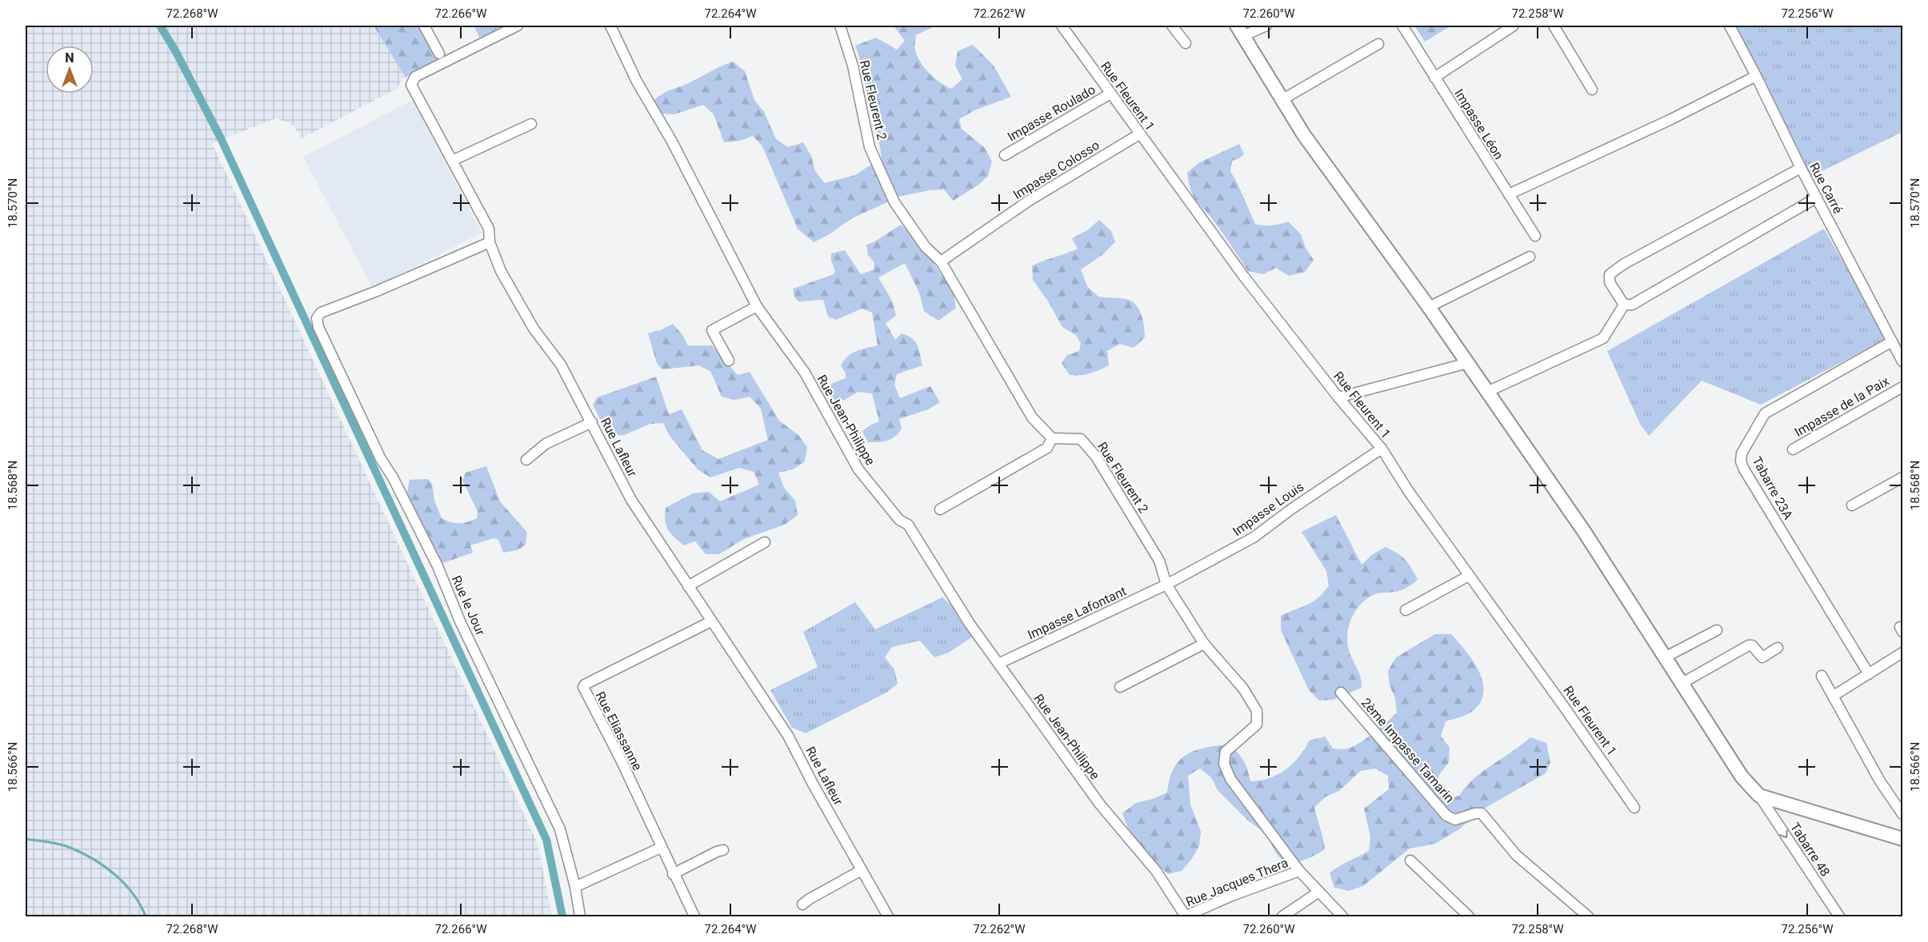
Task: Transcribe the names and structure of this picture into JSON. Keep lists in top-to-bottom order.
{
  "streets": {
    "street": [
      "Rue Fleurent 1",
      "Rue Fleurent 2",
      "Impasse Roulado",
      "Impasse Léon",
      "Impasse Colosso",
      "Rue Carré",
      "Impasse de la Paix",
      "Rue Jean-Philippe",
      "Rue Lafleur",
      "Tabarre 23A",
      "Impasse Louis",
      "Rue le Jour",
      "Impasse Lafontant",
      "Rue Eliassanne",
      "2ème Impasse Tamarin",
      "Tabarre 48",
      "Rue Jacques Thera"
    ]
  },
  "crossings": [
    ["Rue Fleurent 1", "Impasse Roulado"],
    ["Rue Fleurent 1", "Impasse Colosso"],
    ["Rue Fleurent 1", "Impasse Louis"],
    ["Rue Fleurent 2", "Impasse Colosso"],
    ["Rue Fleurent 2", "Impasse Louis"],
    ["Rue Fleurent 2", "Impasse Lafontant"],
    ["Rue Fleurent 2", "Rue Jacques Thera"],
    ["Rue Carré", "Tabarre 23A"],
    ["Rue Jean-Philippe", "Impasse Lafontant"],
    ["Rue Jean-Philippe", "Rue Jacques Thera"],
    ["Rue Lafleur", "Rue le Jour"],
    ["Rue Lafleur", "Rue Eliassanne"],
    ["Impasse Louis", "Impasse Lafontant"]
  ],
  "one_way": ["Tabarre 48"],
  "north": "top",
  "coordinates": [
    "72.268°W",
    "72.266°W",
    "72.264°W",
    "72.262°W",
    "72.260°W",
    "72.258°W",
    "72.256°W",
    "18.570°N",
    "18.568°N",
    "18.566°N"
  ]
}
